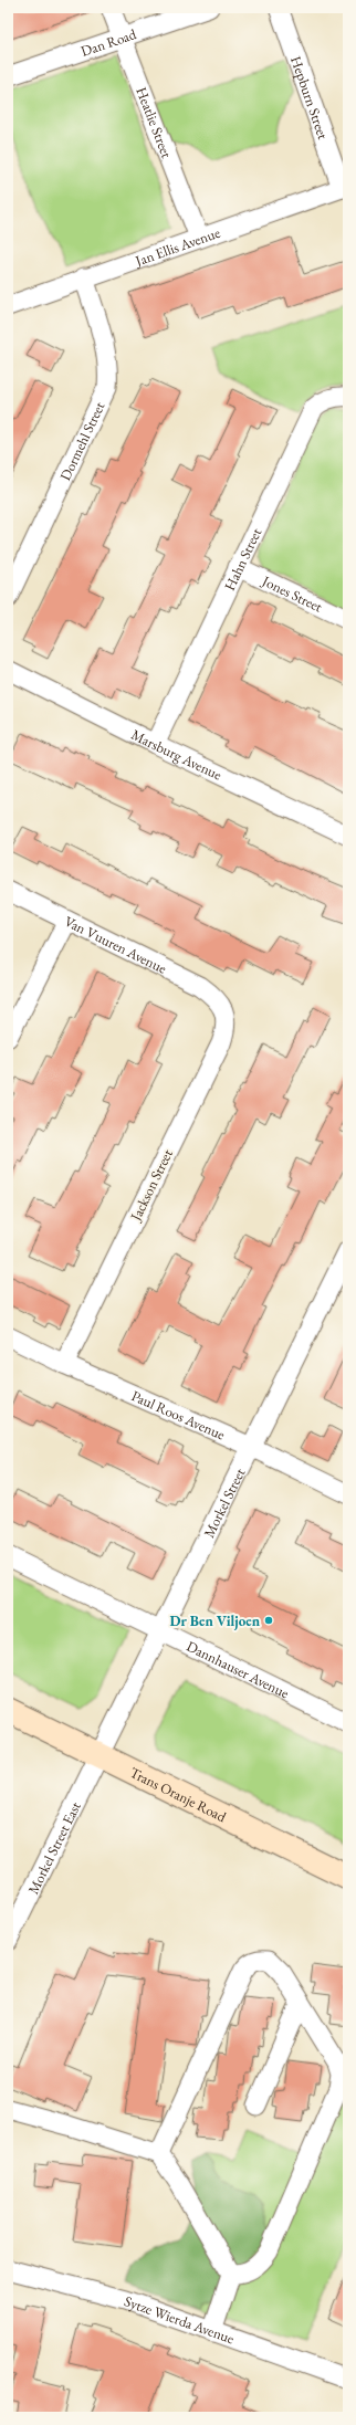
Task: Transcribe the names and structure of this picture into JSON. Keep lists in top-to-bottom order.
{
  "streets": {
    "main road": ["Trans Oranje Road"],
    "street": [
      "Dan Road",
      "Hepburn Street",
      "Heatlie Street",
      "Jan Ellis Avenue",
      "Dormehl Street",
      "Hahn Street",
      "Jones Street",
      "Marsburg Avenue",
      "Van Vuuren Avenue",
      "Jackson Street",
      "Paul Roos Avenue",
      "Morkel Street",
      "Dannhauser Avenue",
      "Morkel Street East",
      "Sytze Wierda Avenue"
    ]
  },
  "crossings": [
    ["Dan Road", "Heatlie Street"],
    ["Hepburn Street", "Jan Ellis Avenue"],
    ["Heatlie Street", "Jan Ellis Avenue"],
    ["Jan Ellis Avenue", "Dormehl Street"],
    ["Hahn Street", "Jones Street"],
    ["Hahn Street", "Marsburg Avenue"],
    ["Van Vuuren Avenue", "Jackson Street"],
    ["Jackson Street", "Paul Roos Avenue"],
    ["Paul Roos Avenue", "Morkel Street"],
    ["Morkel Street", "Dannhauser Avenue"],
    ["Morkel Street", "Trans Oranje Road"],
    ["Morkel Street", "Morkel Street East"],
    ["Trans Oranje Road", "Morkel Street East"]
  ],
  "places": ["Dr Ben Viljoen"]
}
